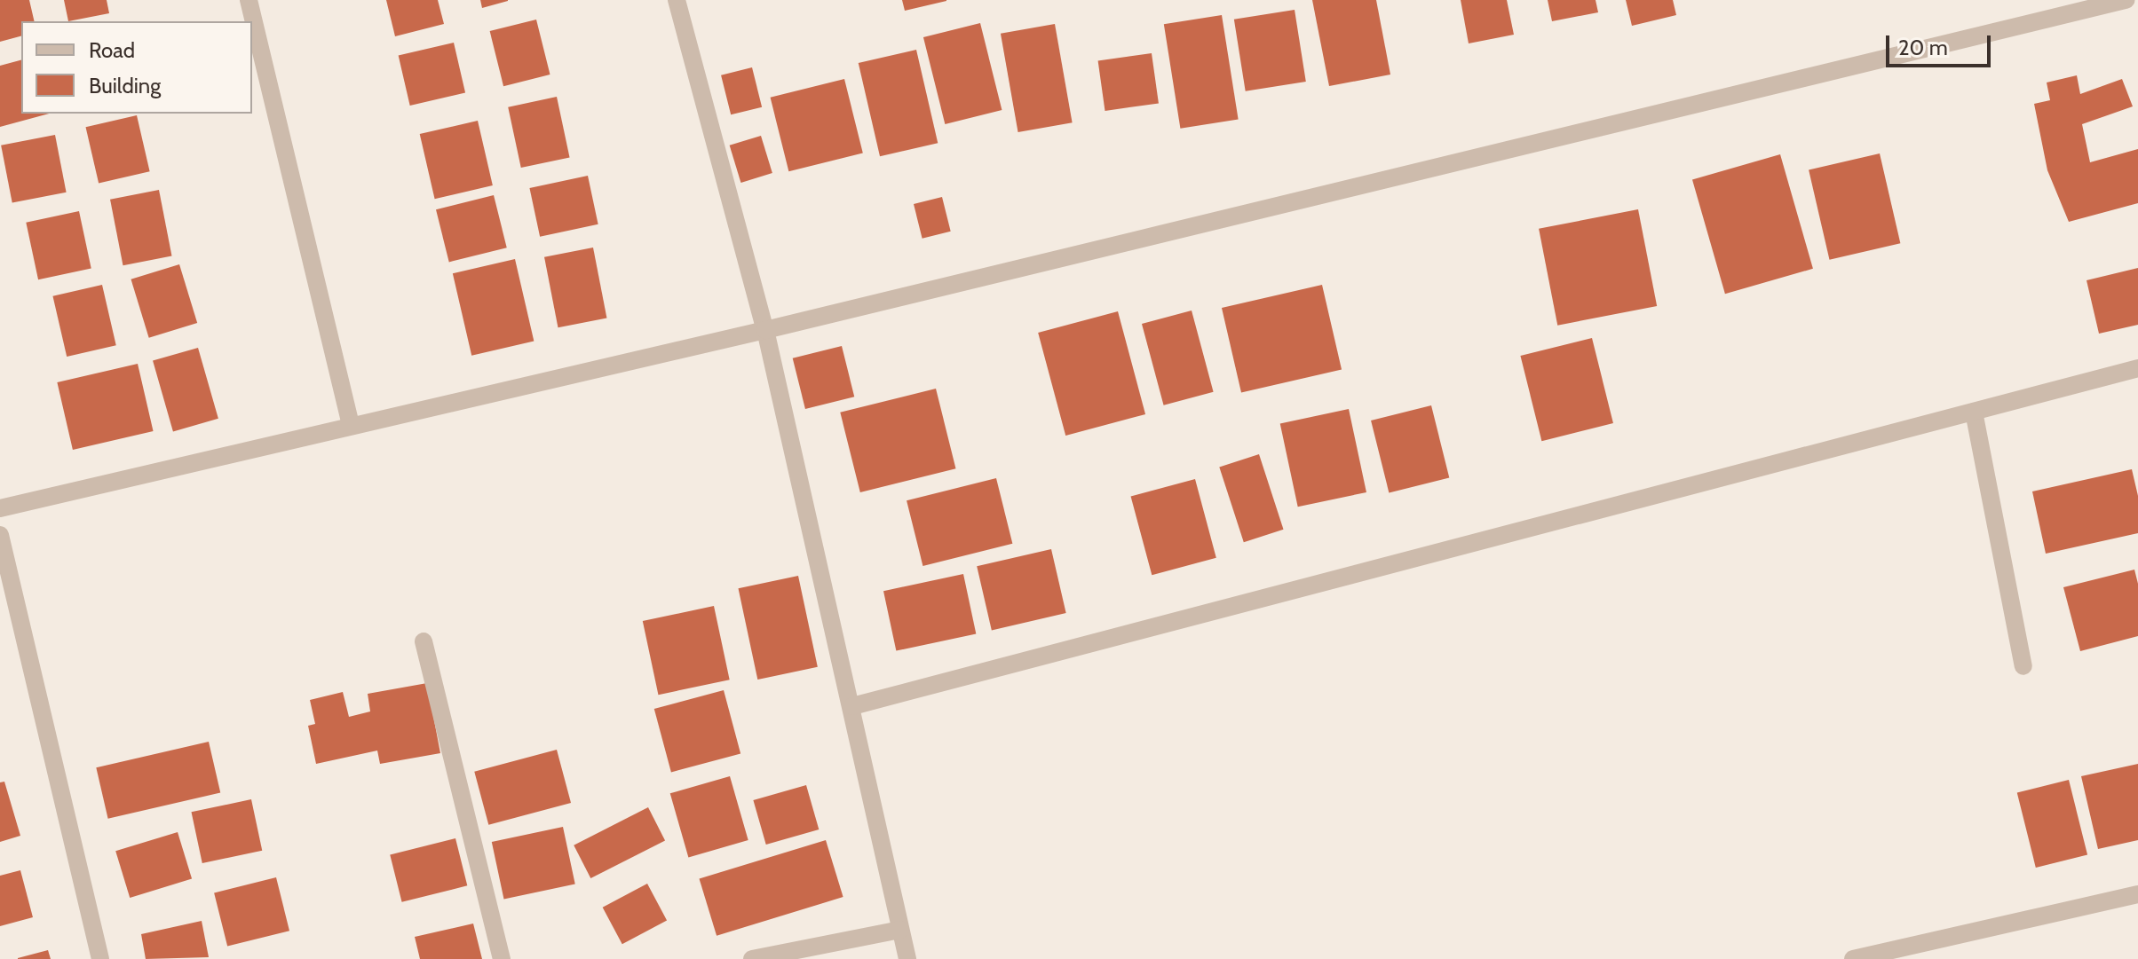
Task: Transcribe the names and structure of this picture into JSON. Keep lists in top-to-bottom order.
{
  "legend": ["Road", "Building"],
  "scale_bar": "20 m"
}
